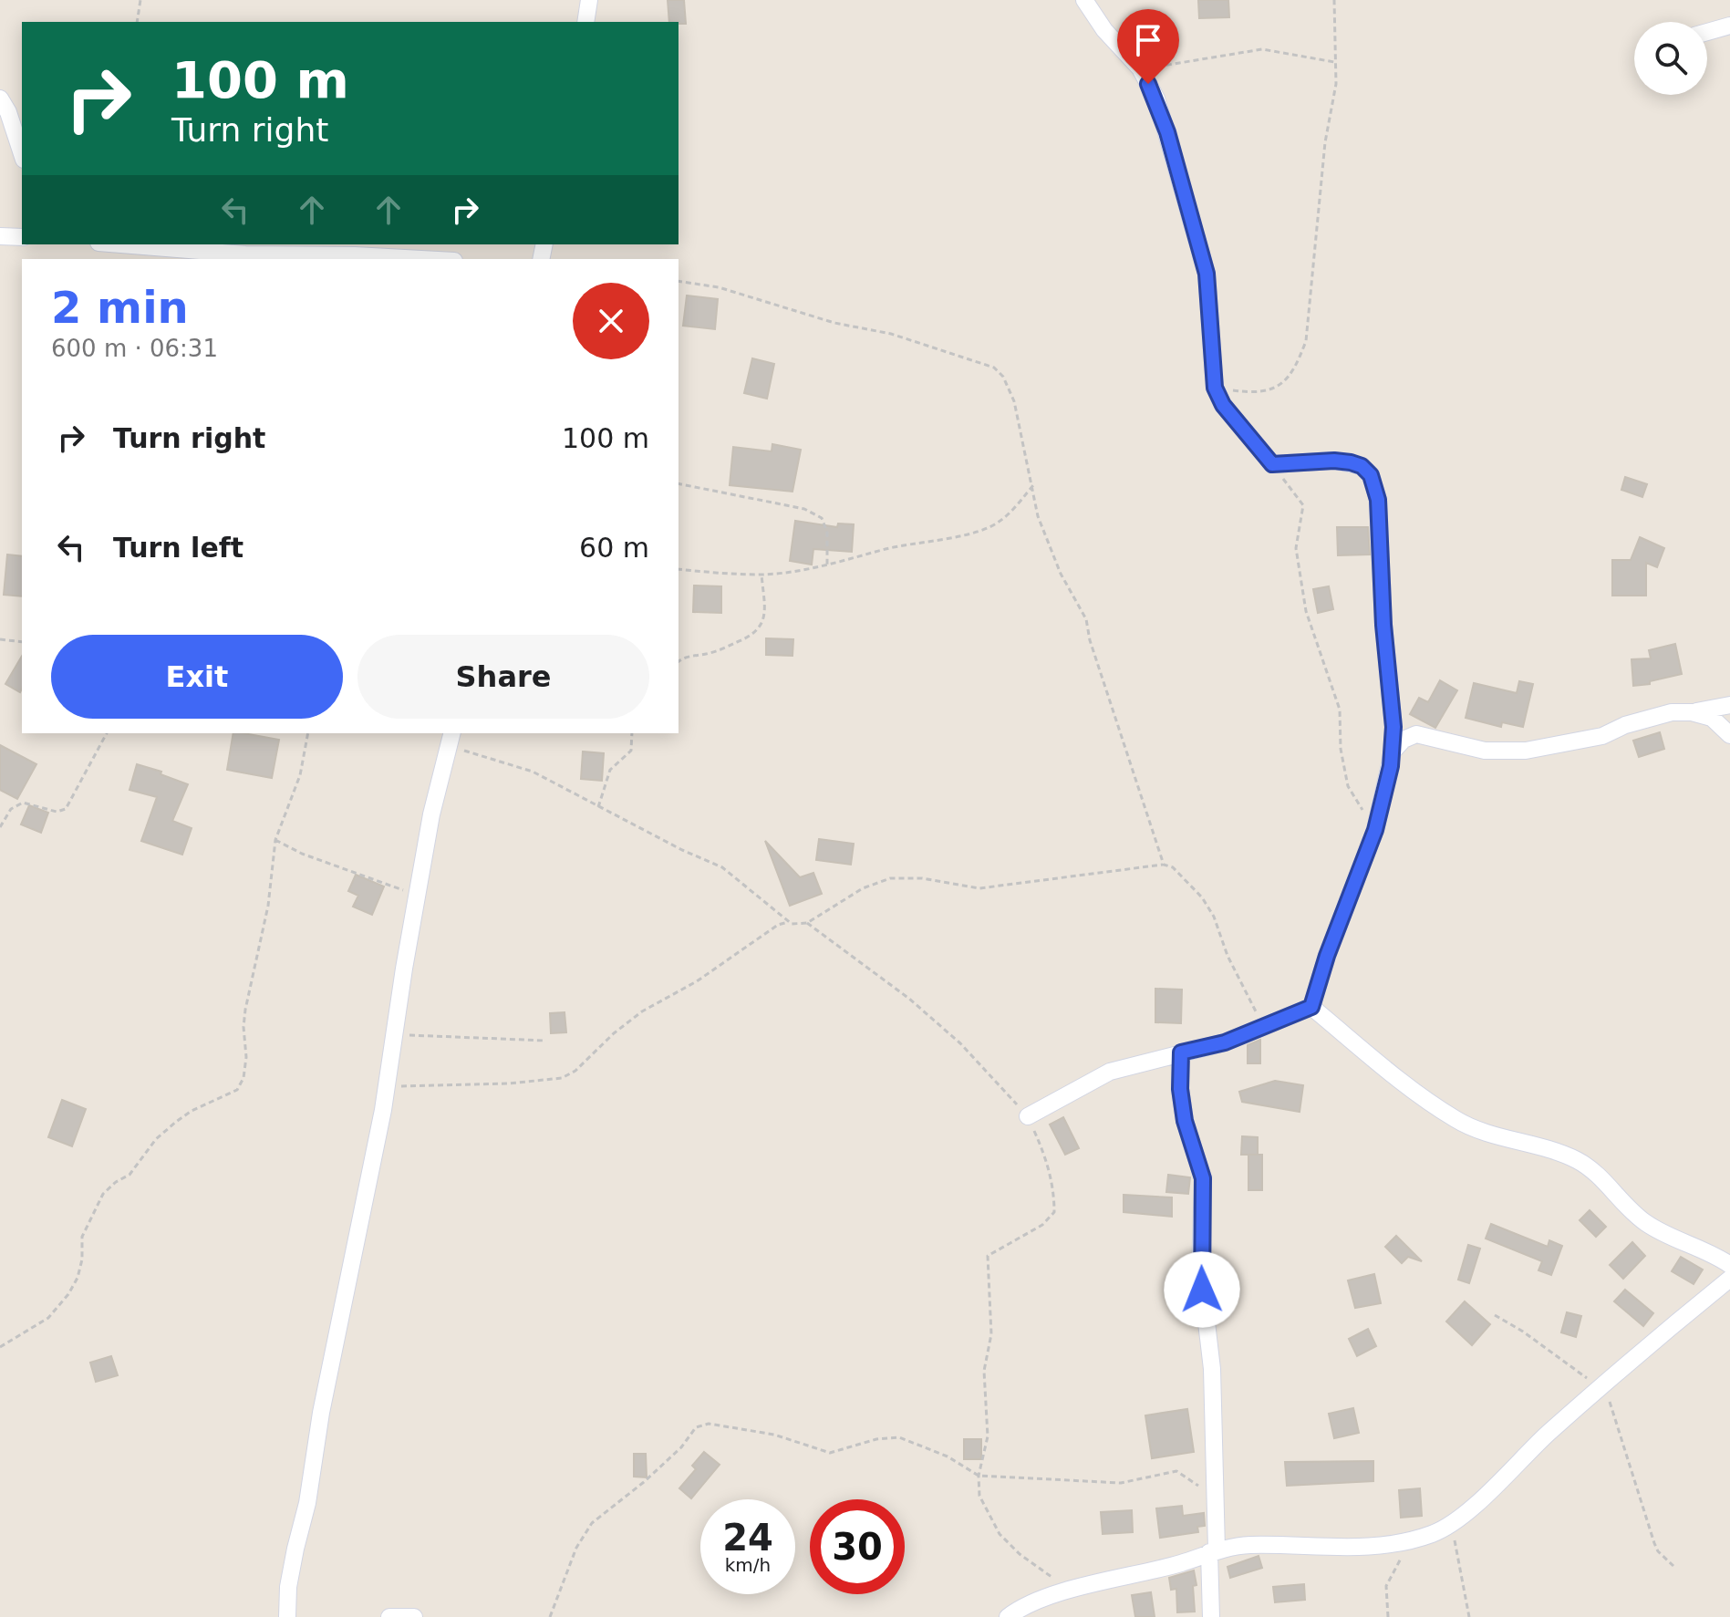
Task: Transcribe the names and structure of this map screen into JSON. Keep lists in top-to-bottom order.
{
  "page": {
    "turn": ["100 m", "Turn right"],
    "heading": ["2 min", "600 m · 06:31"],
    "list": [
      {
        "name": "Turn right",
        "value": "100 m"
      },
      {
        "name": "Turn left",
        "value": "60 m"
      }
    ],
    "buttons": ["Exit", "Share"],
    "speed": "24 km/h",
    "limit": "30"
  }
}
